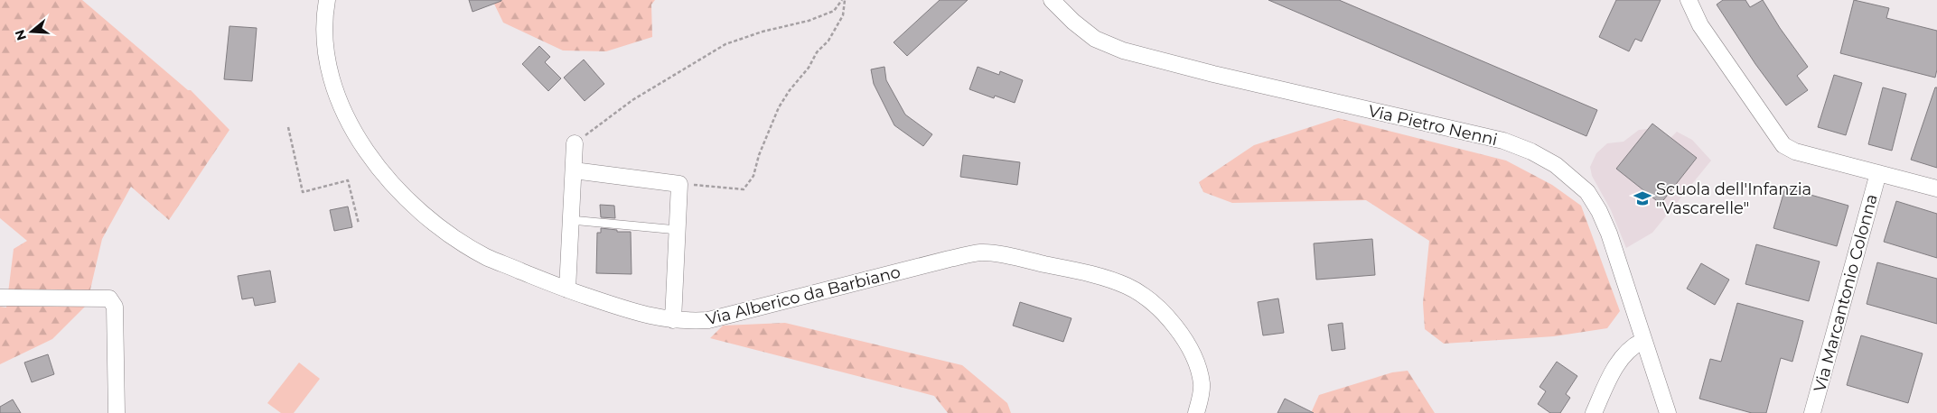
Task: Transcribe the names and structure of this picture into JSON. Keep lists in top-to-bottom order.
{
  "streets": {
    "street": ["Via Pietro Nenni", "Via Marcantonio Colonna", "Via Alberico da Barbiano"]
  },
  "places": {
    "school or university": ["Scuola dell'Infanzia \"Vascarelle\""]
  },
  "north": "left"
}
